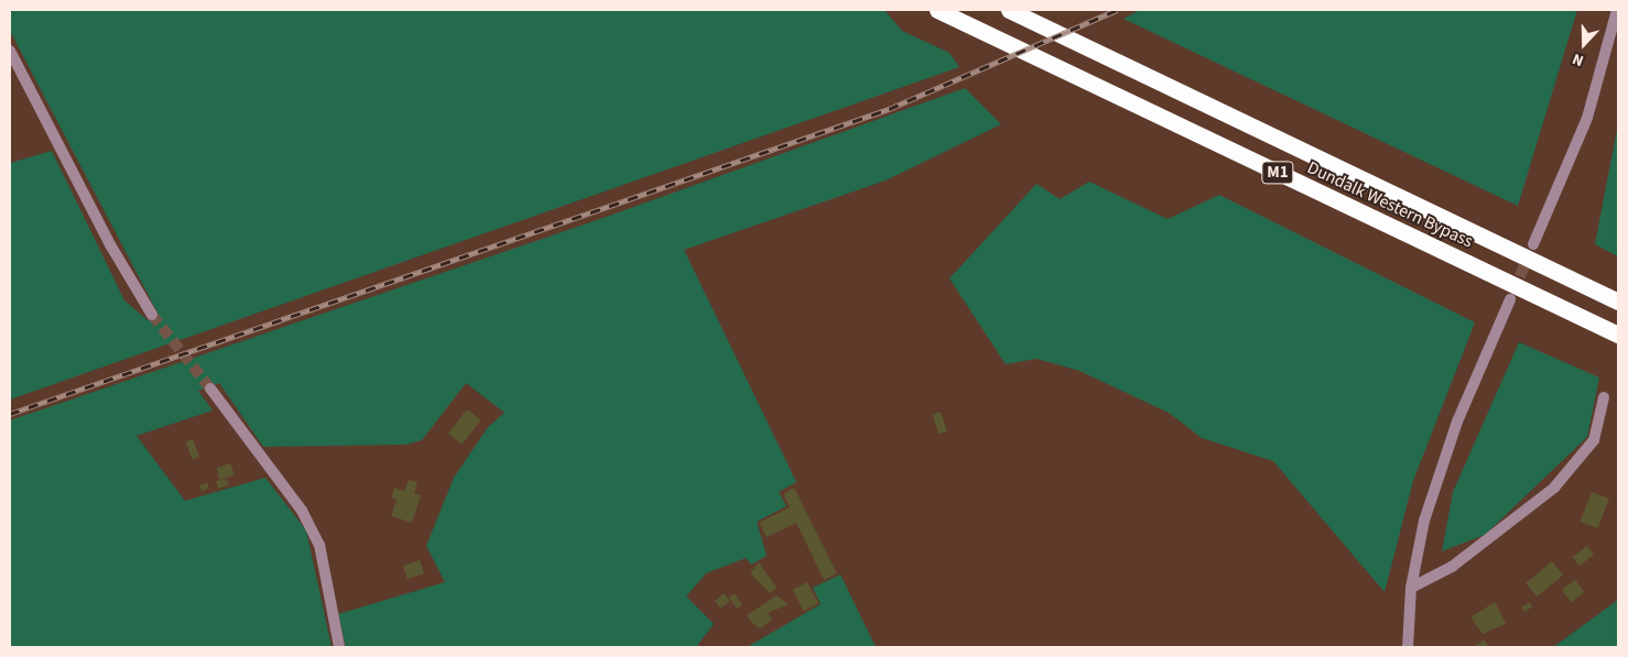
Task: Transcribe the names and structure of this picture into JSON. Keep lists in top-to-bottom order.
{
  "streets": {
    "highway": ["M1", "Dundalk Western Bypass"]
  },
  "north": "bottom"
}
